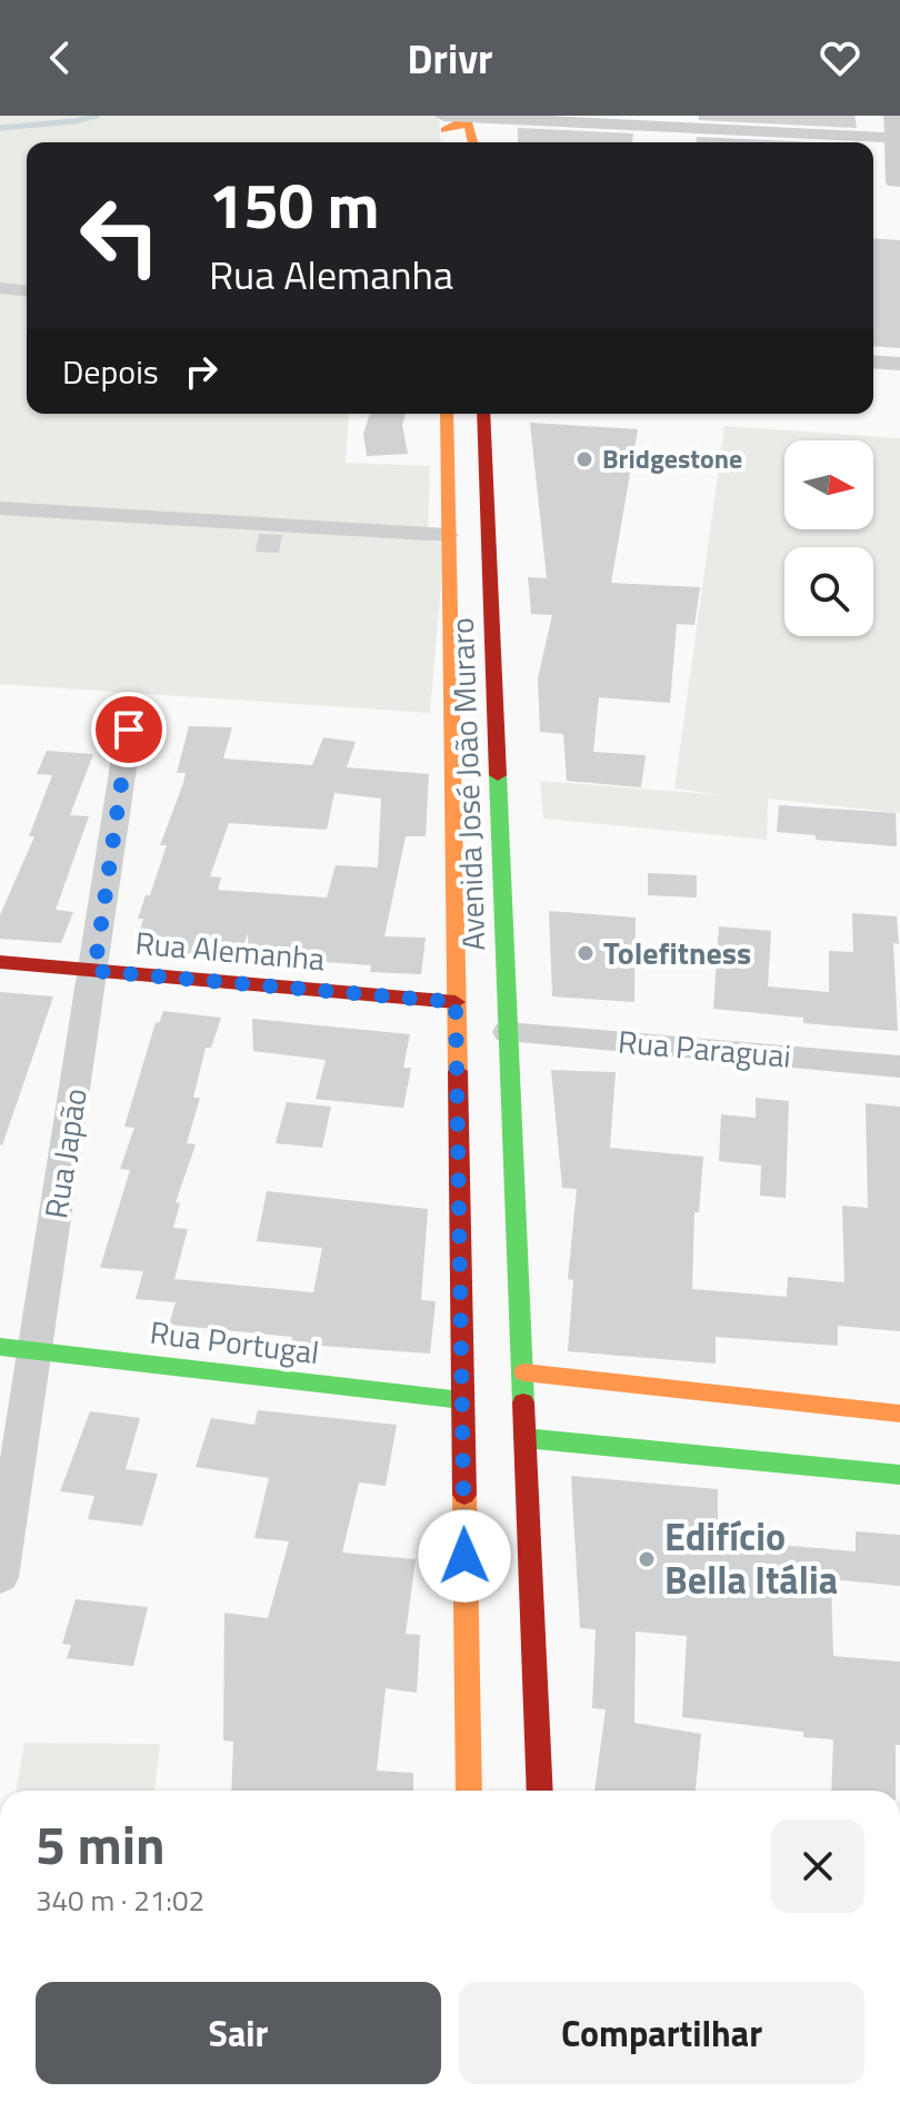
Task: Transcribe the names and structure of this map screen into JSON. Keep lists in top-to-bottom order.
{
  "streets": {
    "main road": ["Avenida José João Muraro", "Rua Alemanha", "Rua Portugal"],
    "street": ["Rua Paraguai", "Rua Japão"]
  },
  "crossings": [
    ["Avenida José João Muraro", "Rua Alemanha"],
    ["Avenida José João Muraro", "Rua Paraguai"],
    ["Avenida José João Muraro", "Rua Portugal"],
    ["Rua Alemanha", "Rua Japão"],
    ["Rua Japão", "Rua Portugal"]
  ],
  "places": ["Bridgestone", "Tolefitness", "Edifício Bella Itália"],
  "north": "right",
  "page": {
    "header": "Drivr",
    "turn": ["150 m", "Rua Alemanha"],
    "then": "Depois",
    "heading": ["5 min", "340 m · 21:02"],
    "buttons": ["Sair", "Compartilhar"]
  }
}
